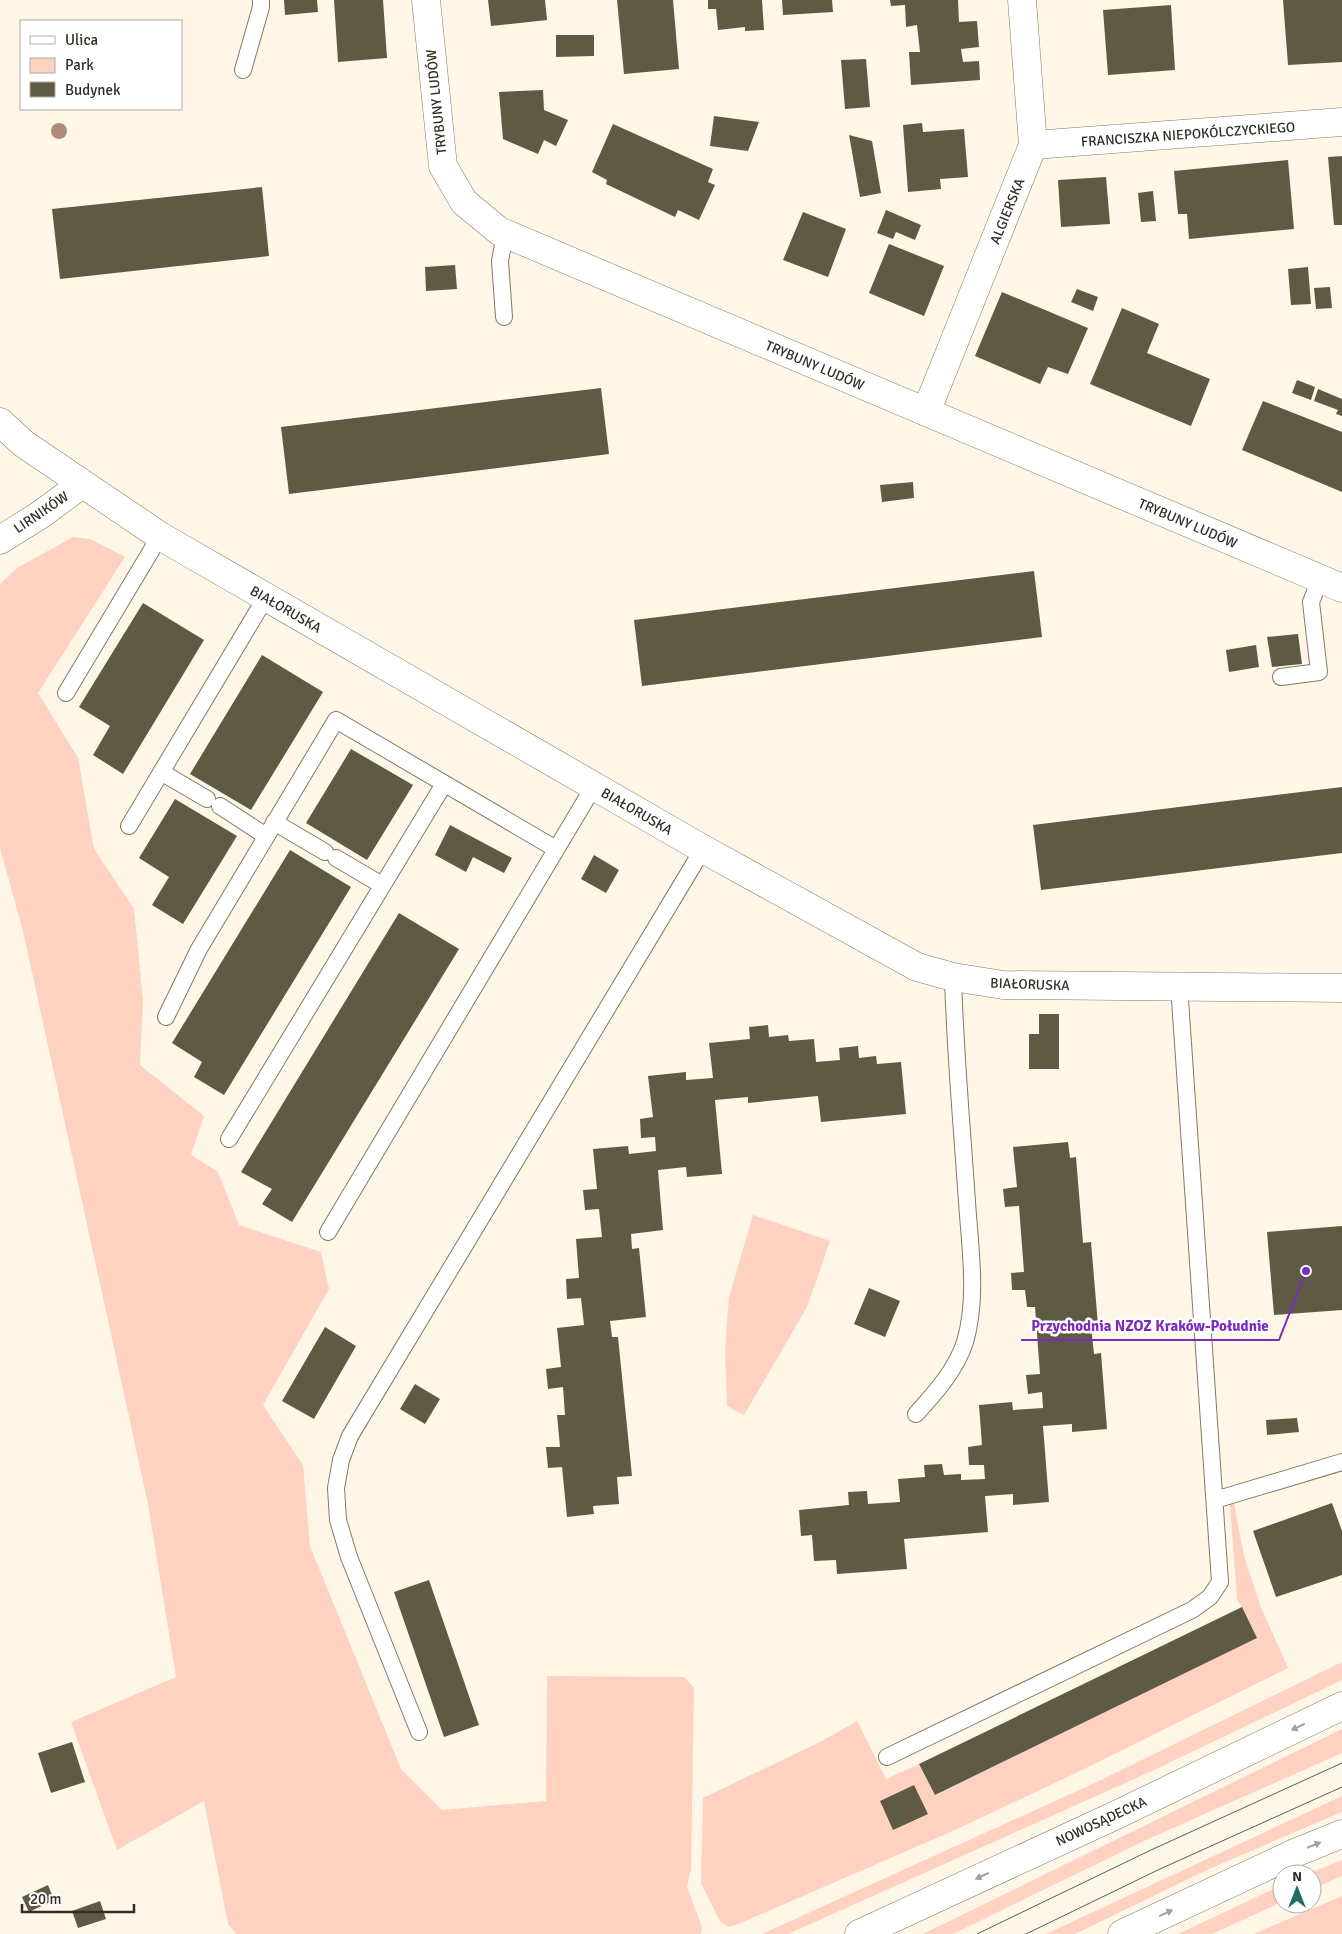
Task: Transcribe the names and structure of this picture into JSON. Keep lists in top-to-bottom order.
{
  "streets": {
    "street": [
      "TRYBUNY LUDÓW",
      "FRANCISZKA NIEPOKÓLCZYCKIEGO",
      "ALGIERSKA",
      "LIRNIKÓW",
      "BIAŁORUSKA",
      "NOWOSĄDECKA"
    ]
  },
  "crossings": [
    ["TRYBUNY LUDÓW", "ALGIERSKA"],
    ["FRANCISZKA NIEPOKÓLCZYCKIEGO", "ALGIERSKA"],
    ["LIRNIKÓW", "BIAŁORUSKA"]
  ],
  "places": ["Przychodnia NZOZ Kraków-Południe"],
  "legend": ["Ulica", "Park", "Budynek"],
  "scale_bar": "20 m",
  "north": "top"
}
